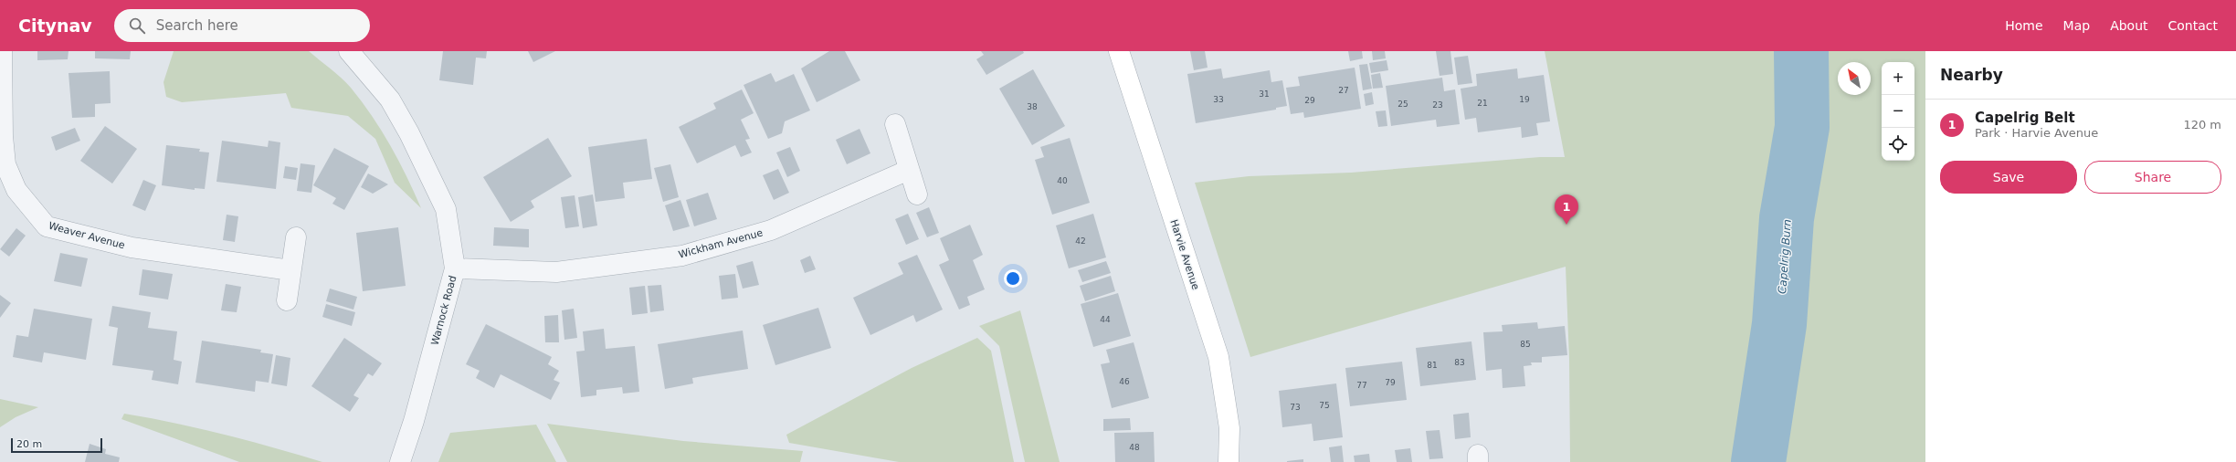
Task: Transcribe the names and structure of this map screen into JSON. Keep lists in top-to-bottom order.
{
  "streets": {
    "street": [
      "Weaver Avenue",
      "Wickham Avenue",
      "Harvie Avenue",
      "Warnock Road"
    ]
  },
  "crossings": [
    ["Wickham Avenue", "Warnock Road"]
  ],
  "water": ["Capelrig Burn"],
  "house_numbers": [
    "27",
    "31",
    "33",
    "19",
    "29",
    "21",
    "25",
    "23",
    "38",
    "40",
    "42",
    "44",
    "85",
    "83",
    "81",
    "46",
    "79",
    "77",
    "75",
    "73",
    "48"
  ],
  "scale_bar": "20 m",
  "north": "top left",
  "page": {
    "header": "Citynav",
    "search": "Search here",
    "nav": [
      "Home",
      "Map",
      "About",
      "Contact"
    ],
    "heading": "Nearby",
    "map_buttons": ["+", "−"],
    "list": [
      {
        "mark": "1",
        "name": "Capelrig Belt",
        "note": "Park · Harvie Avenue",
        "value": "120 m"
      }
    ],
    "buttons": ["Save", "Share"],
    "pins": "1",
    "scale": "20 m"
  }
}
